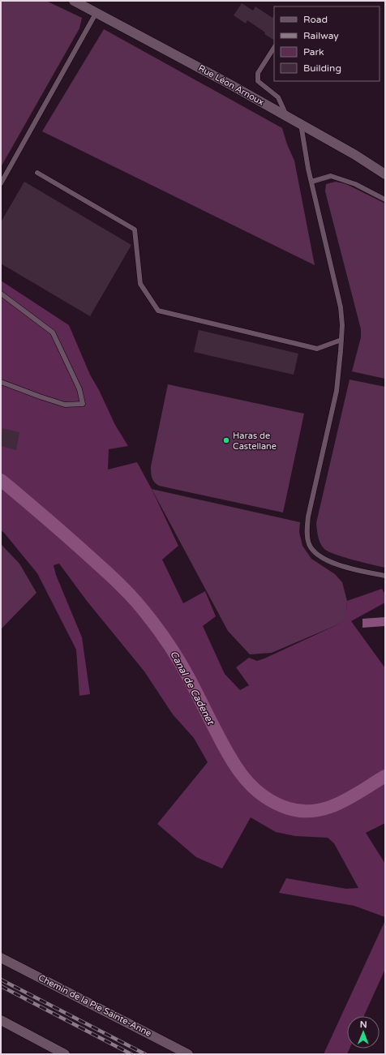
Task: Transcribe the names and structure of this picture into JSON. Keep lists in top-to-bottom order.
{
  "streets": {
    "street": ["Rue Léon Arnoux", "Chemin de la Pie Sainte-Anne"]
  },
  "water": ["Canal de Cadenet"],
  "places": ["Haras de Castellane"],
  "legend": [
    "Road",
    "Railway",
    "Park",
    "Building"
  ],
  "north": "top"
}
